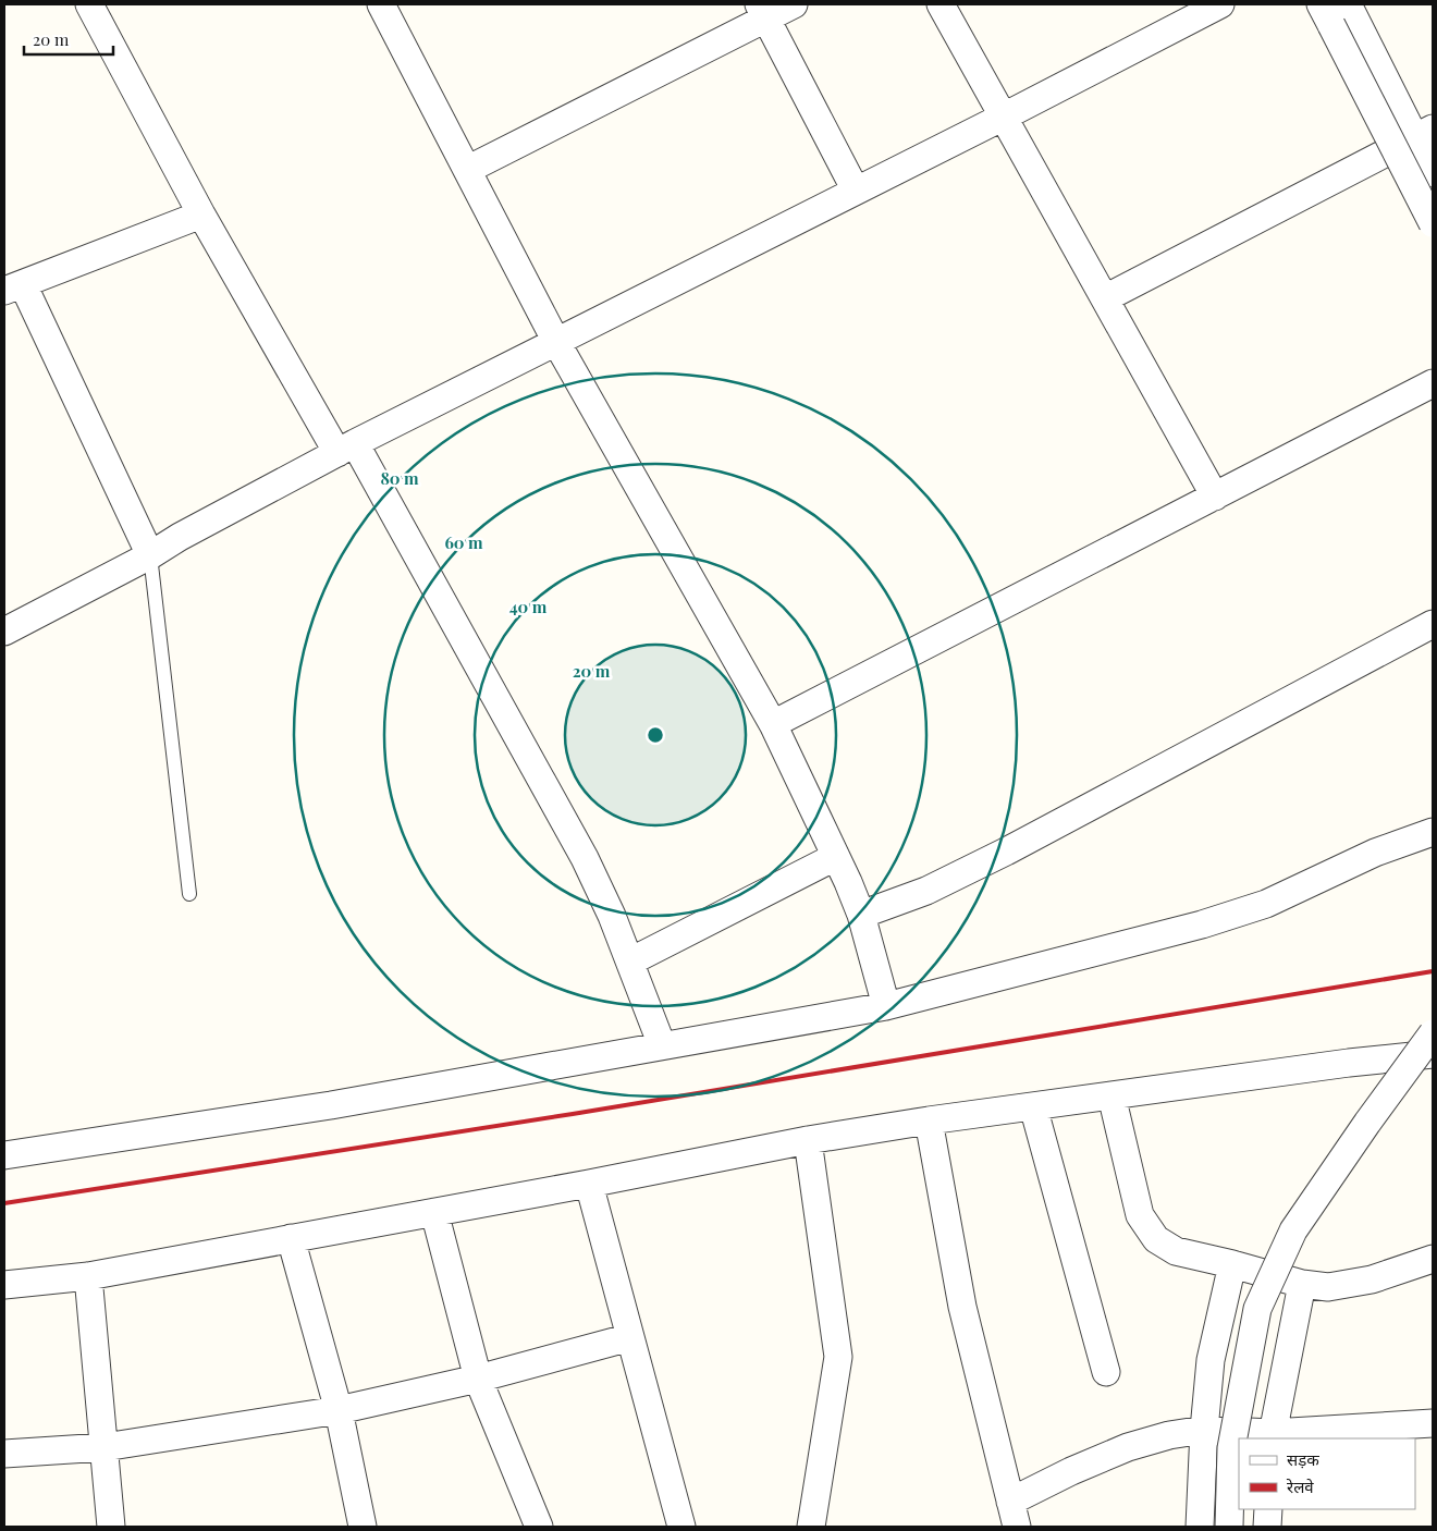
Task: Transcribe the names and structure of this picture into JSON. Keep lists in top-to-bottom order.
{
  "legend": ["सड़क", "रेलवे"],
  "scale_bar": "20 m",
  "rings": [
    "80 m",
    "60 m",
    "40 m",
    "20 m"
  ]
}
